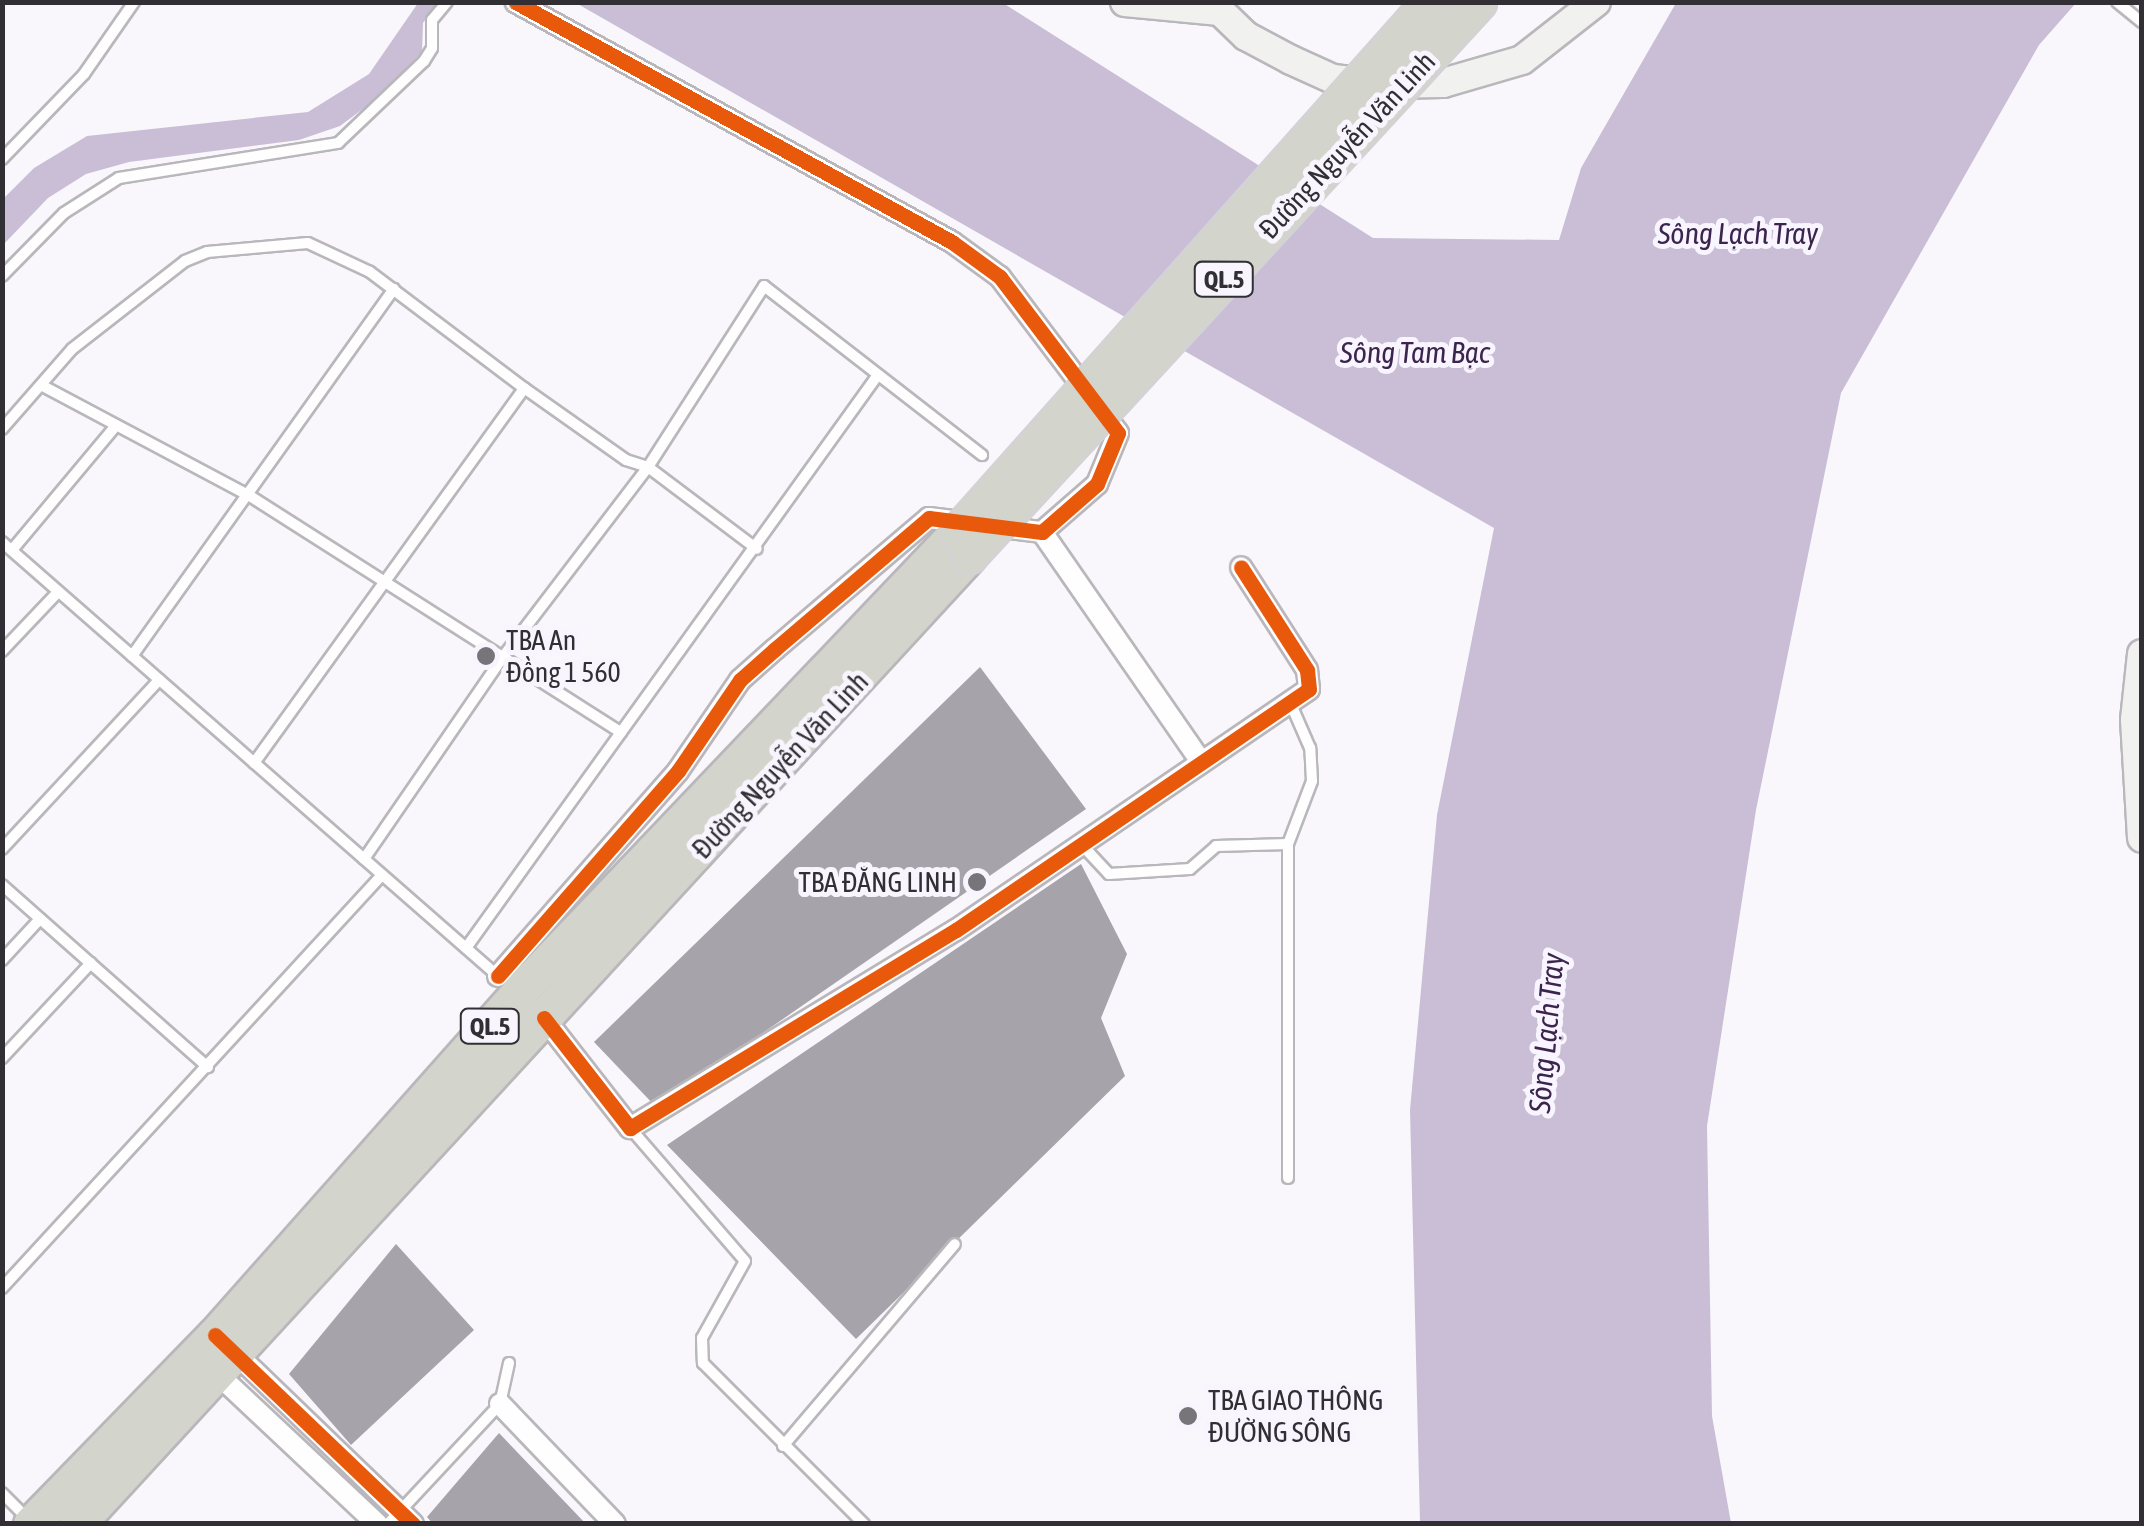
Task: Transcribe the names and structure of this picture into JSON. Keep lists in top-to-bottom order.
{
  "streets": {
    "highway": ["Đường Nguyễn Văn Linh", "QL.5"]
  },
  "water": ["Sông Lạch Tray", "Sông Tam Bạc"],
  "places": ["TBA An Đồng 1 560", "TBA ĐĂNG LINH", "TBA GIAO THÔNG ĐƯỜNG SÔNG"]
}
